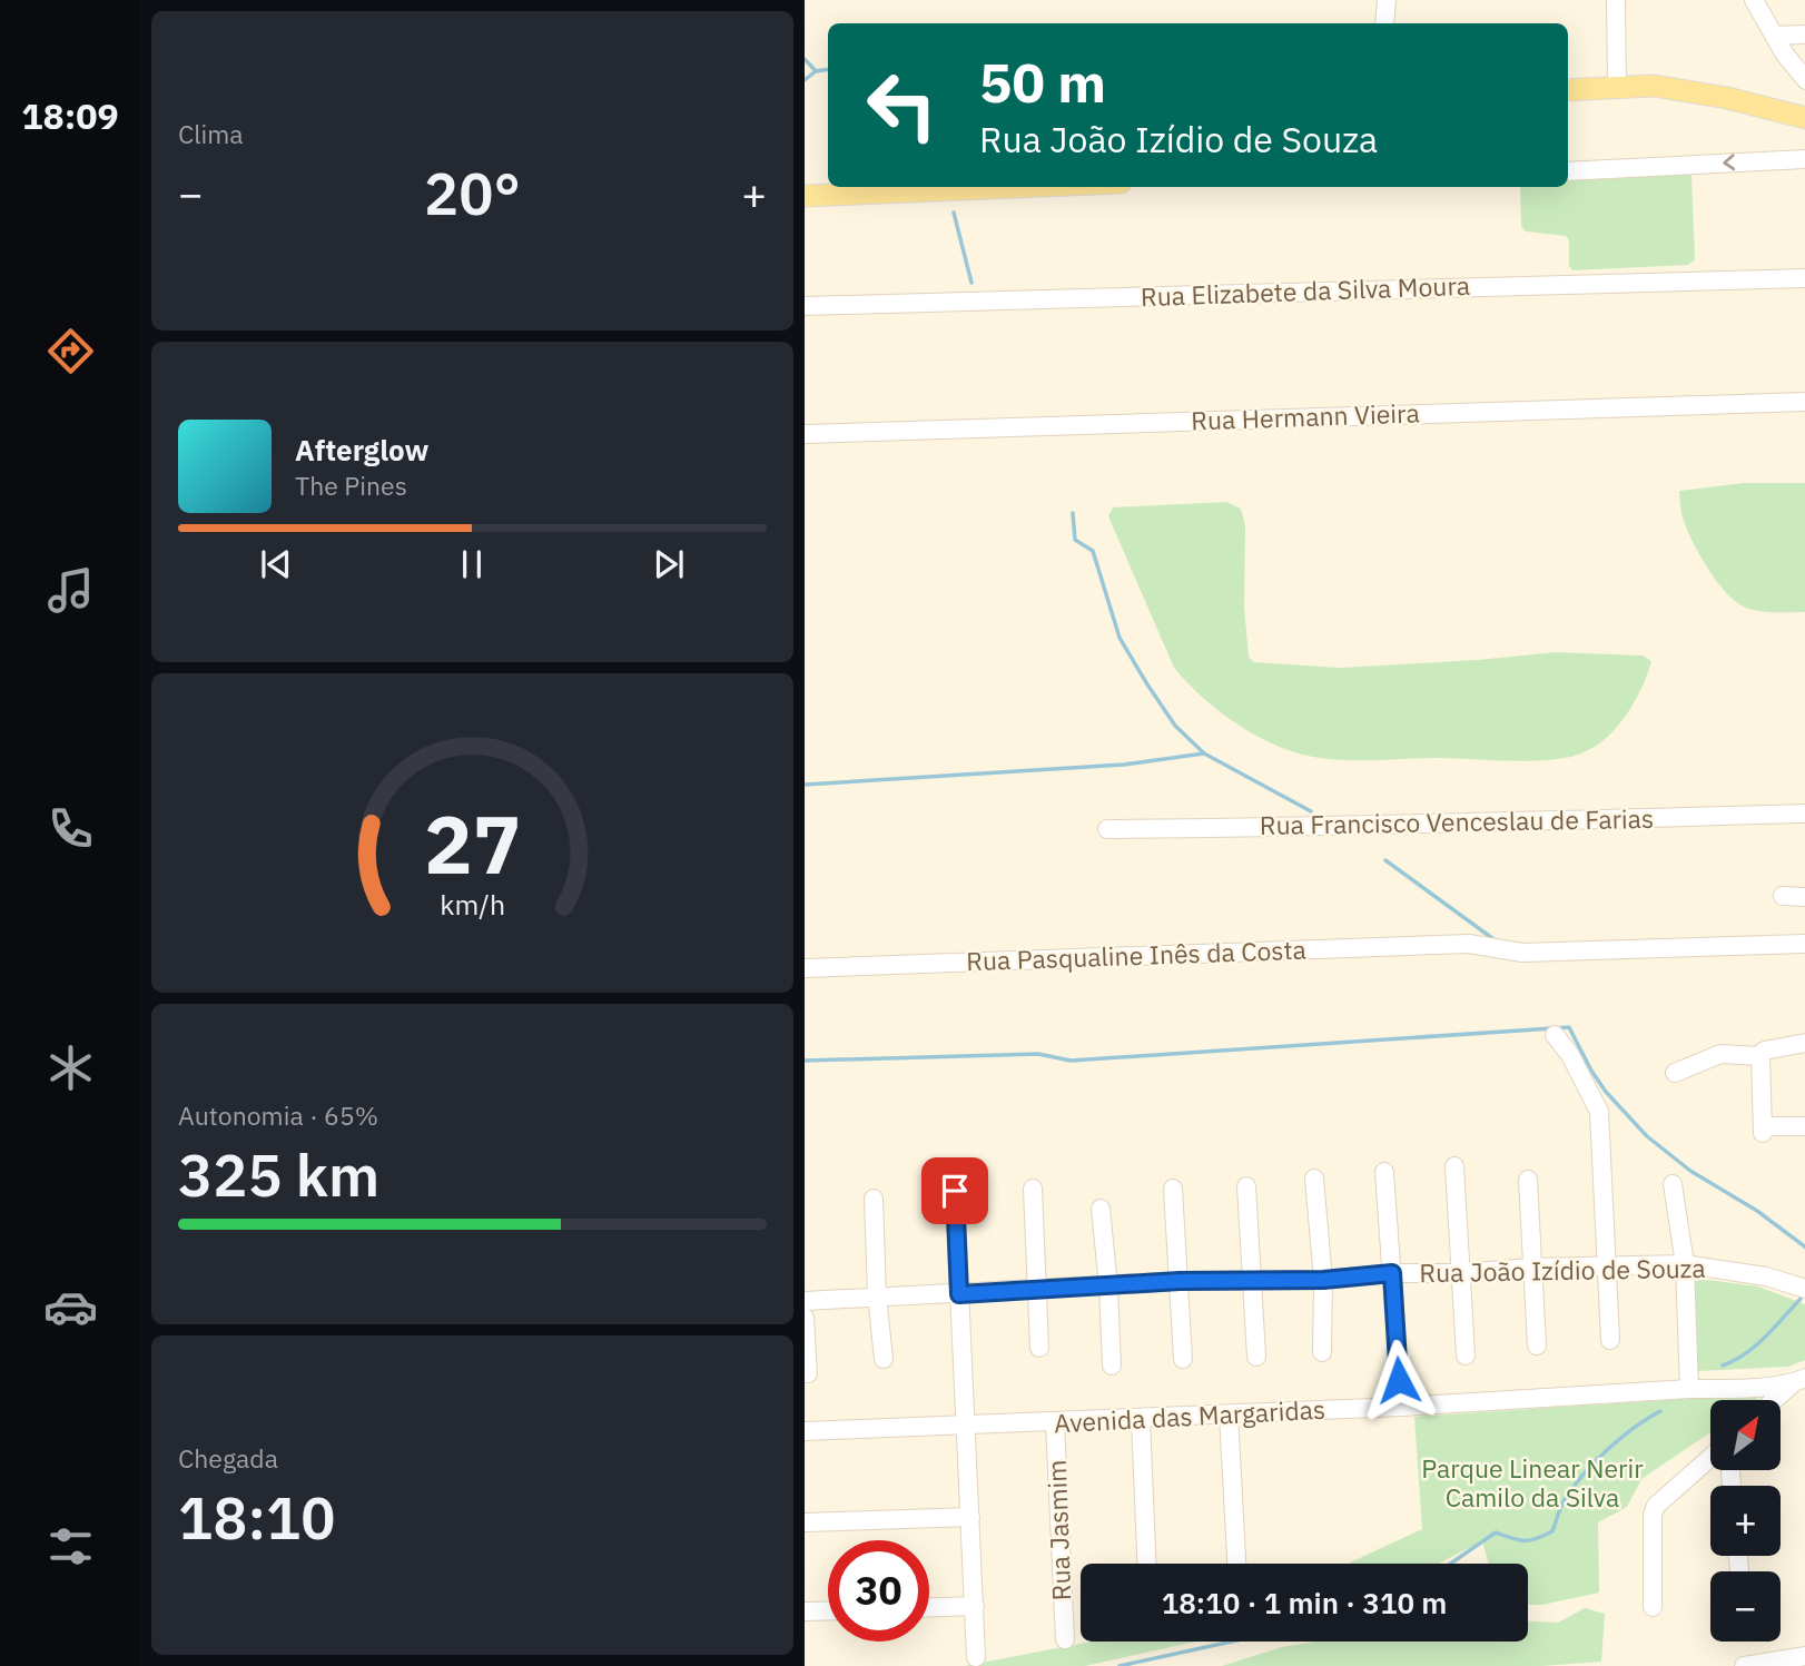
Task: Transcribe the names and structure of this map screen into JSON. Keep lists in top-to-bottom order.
{
  "streets": {
    "street": [
      "Rua Elizabete da Silva Moura",
      "Rua Hermann Vieira",
      "Rua Francisco Venceslau de Farias",
      "Rua Pasqualine Inês da Costa",
      "Rua João Izídio de Souza",
      "Avenida das Margaridas",
      "Rua Jasmim"
    ]
  },
  "crossings": [
    ["Avenida das Margaridas", "Rua Jasmim"]
  ],
  "parks": ["Parque Linear Nerir Camilo da Silva"],
  "north": "top right",
  "page": {
    "tabs": "18:09",
    "tile": [
      "Clima",
      ["Autonomia · 65%", "325 km"],
      ["Chegada", "18:10"]
    ],
    "turn": ["50 m", "Rua João Izídio de Souza"],
    "heat": ["−", "20°", "+"],
    "song": ["Afterglow", "The Pines"],
    "map_buttons": ["+", "−"],
    "limit": "30",
    "trip": "18:10 · 1 min · 310 m",
    "gauge": ["27", "km/h"]
  }
}
